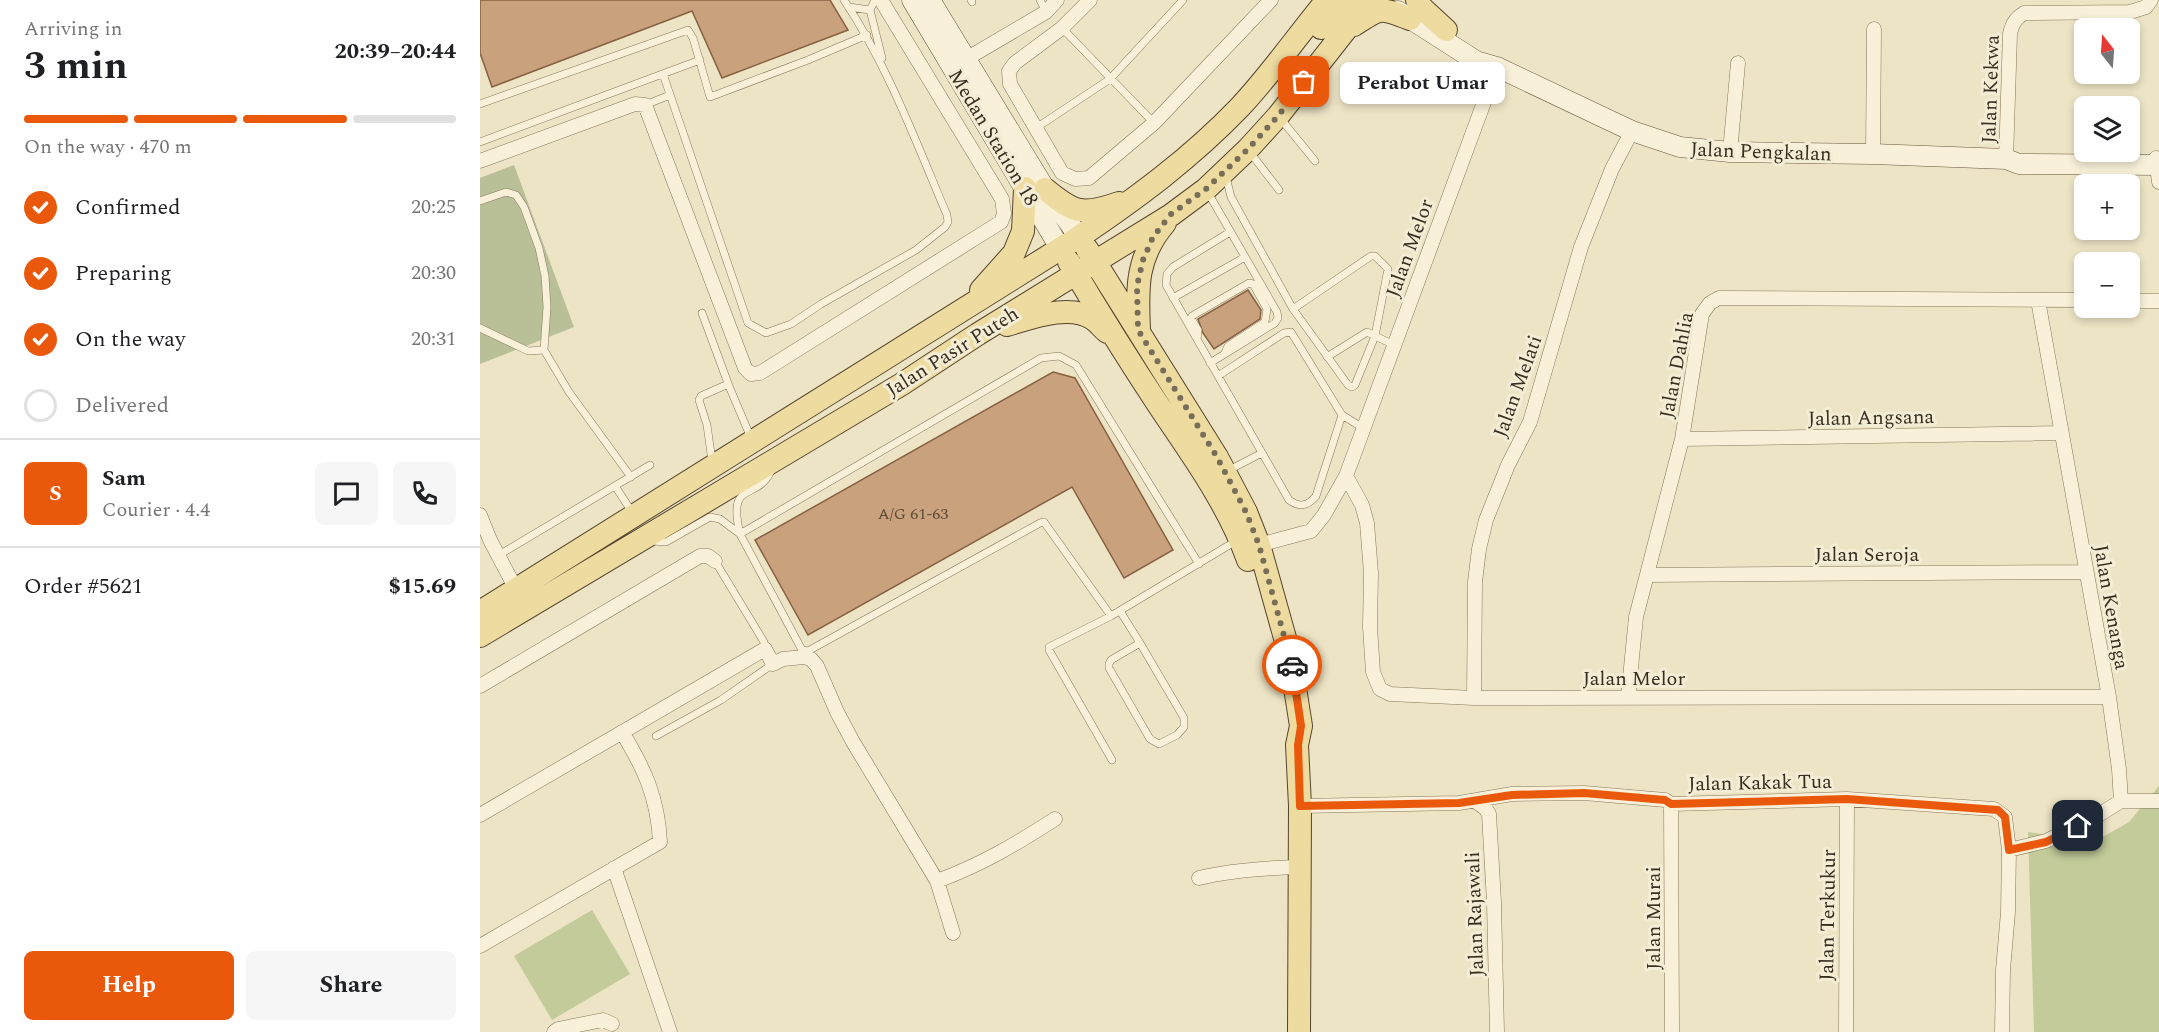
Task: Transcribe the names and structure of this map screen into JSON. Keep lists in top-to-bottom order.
{
  "streets": {
    "main road": ["Medan Station 18", "Jalan Pasir Puteh"],
    "street": [
      "Jalan Kekwa",
      "Jalan Pengkalan",
      "Jalan Melor",
      "Jalan Dahlia",
      "Jalan Melati",
      "Jalan Angsana",
      "Jalan Seroja",
      "Jalan Kenanga",
      "Jalan Kakak Tua",
      "Jalan Rajawali",
      "Jalan Terkukur",
      "Jalan Murai"
    ]
  },
  "crossings": [
    ["Jalan Kekwa", "Jalan Pengkalan"],
    ["Medan Station 18", "Jalan Pasir Puteh"],
    ["Jalan Pengkalan", "Jalan Melor"],
    ["Jalan Pengkalan", "Jalan Melati"],
    ["Jalan Melor", "Jalan Dahlia"],
    ["Jalan Melor", "Jalan Melati"],
    ["Jalan Melor", "Jalan Kenanga"],
    ["Jalan Dahlia", "Jalan Angsana"],
    ["Jalan Dahlia", "Jalan Seroja"],
    ["Jalan Dahlia", "Jalan Kenanga"],
    ["Jalan Angsana", "Jalan Kenanga"],
    ["Jalan Seroja", "Jalan Kenanga"],
    ["Jalan Kakak Tua", "Jalan Rajawali"],
    ["Jalan Kakak Tua", "Jalan Terkukur"],
    ["Jalan Kakak Tua", "Jalan Murai"]
  ],
  "places": ["Perabot Umar"],
  "house_numbers": ["A/G 61-63"],
  "north": "top",
  "page": {
    "heading": ["3 min", "Arriving in", "20:39–20:44"],
    "panel": [
      "Sam",
      "Courier · 4.4",
      "Order #5621",
      "$15.69"
    ],
    "map_buttons": ["+", "−"],
    "bubble": "Perabot Umar",
    "bar": "On the way · 470 m",
    "list": [
      ["Confirmed", "20:25"],
      ["Preparing", "20:30"],
      ["On the way", "20:31"],
      "Delivered"
    ],
    "round": "S",
    "buttons": ["Help", "Share"]
  }
}
